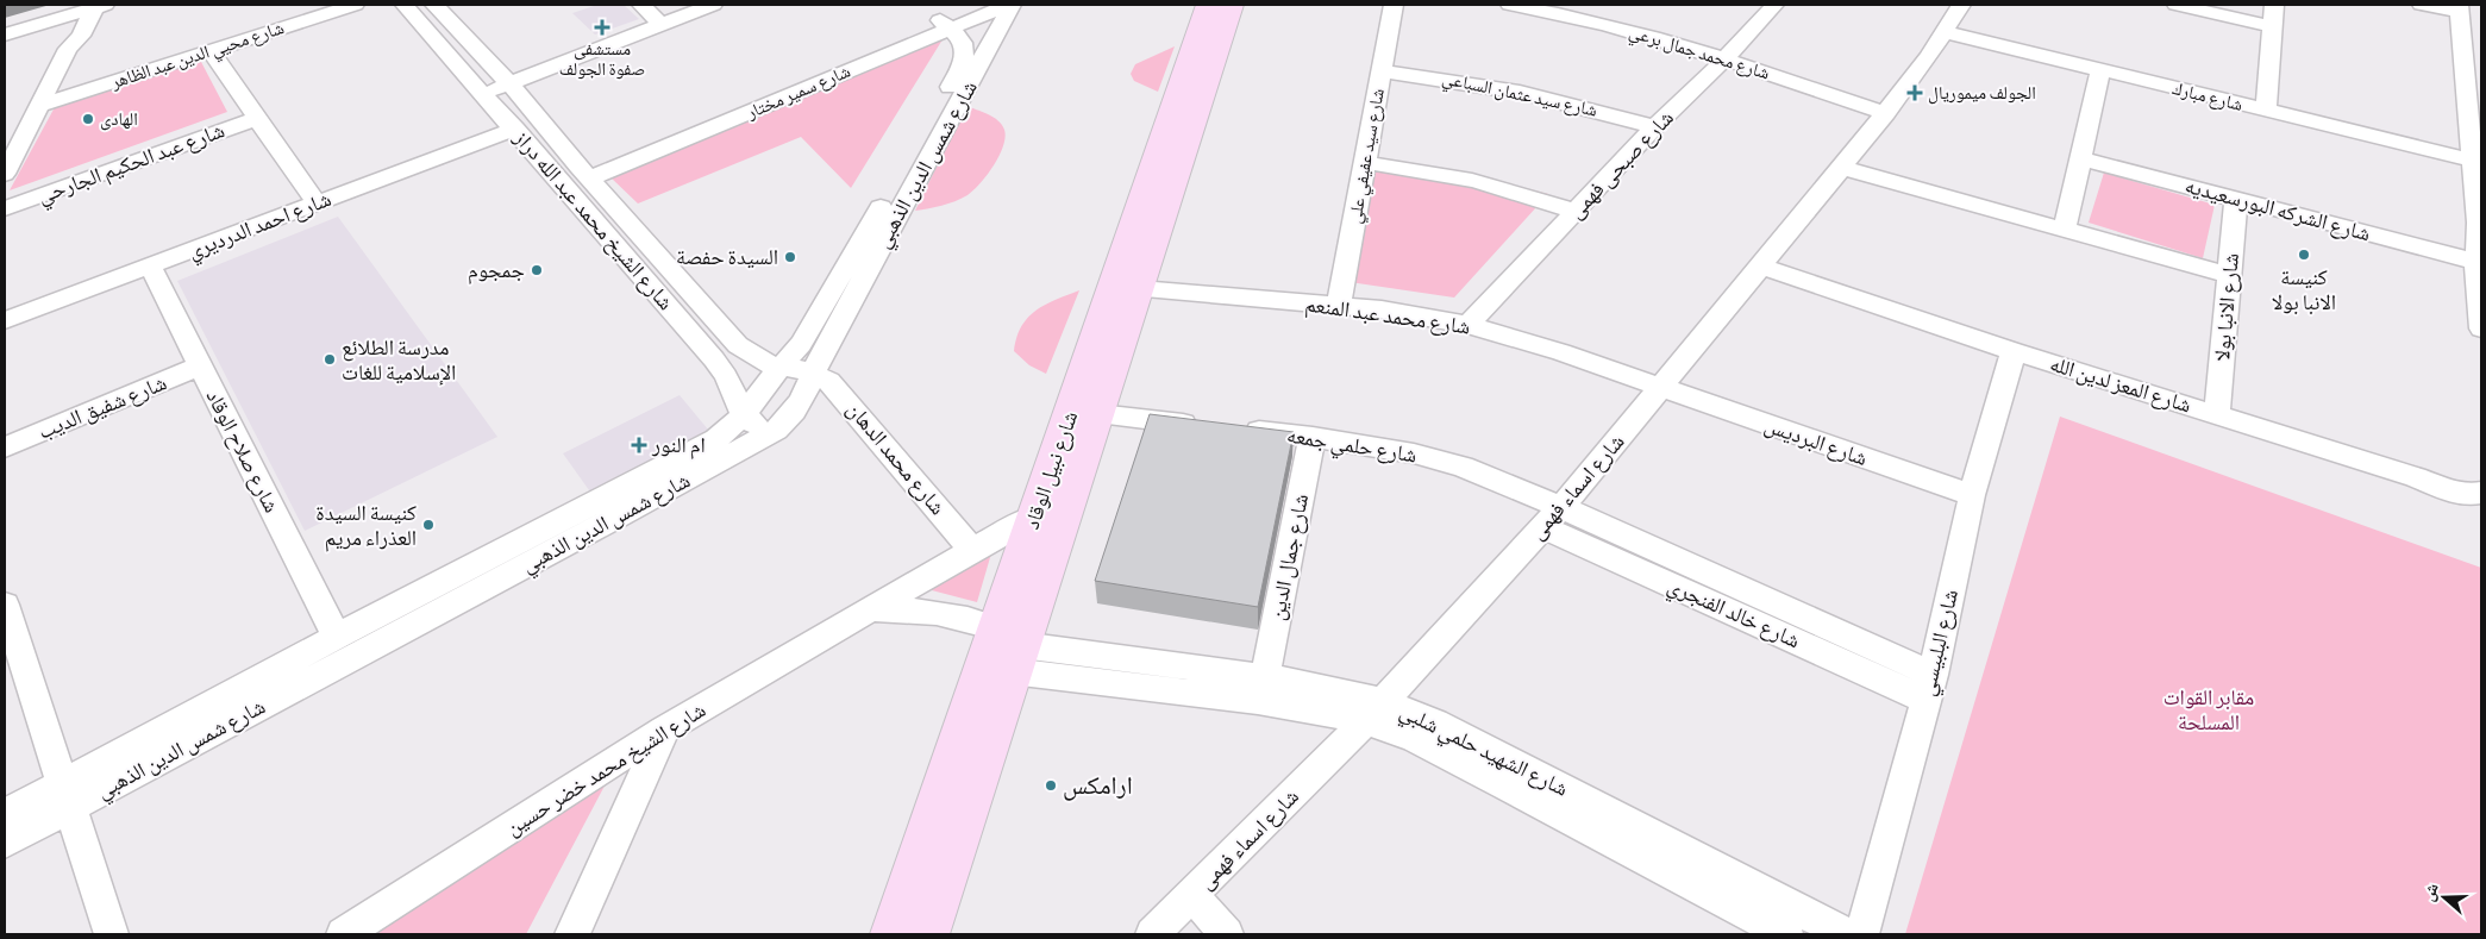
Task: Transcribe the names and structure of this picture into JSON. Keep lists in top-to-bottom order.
{
  "streets": {
    "street": [
      "شارع محمد جمال برعي",
      "شارع محيي الدين عبد الظاهر",
      "شارع سمير مختار",
      "شارع سيد عثمان السباعي",
      "شارع مبارك",
      "شارع سيد عفيفي علي",
      "شارع عبد الحكيم الجارحي",
      "شارع شمس الدين الذهبي",
      "شارع صبحى فهمى",
      "شارع الشركه البورسعيديه",
      "شارع الشيخ محمد عبد الله دراز",
      "شارع احمد الدرديري",
      "شارع الانبا بولا",
      "شارع محمد عبد المنعم",
      "شارع المعز لدين الله",
      "شارع شفيق الديب",
      "شارع البرديس",
      "شارع حلمي جمعه",
      "شارع صلاح الوقاد",
      "شارع محمد الدهان",
      "شارع نبيل الوقاد",
      "شارع اسماء فهمى",
      "شارع جمال الدين",
      "شارع خالد الفنجري",
      "شارع البلبيسي",
      "شارع الشهيد حلمي شلبي",
      "شارع الشيخ محمد خضر حسين"
    ]
  },
  "crossings": [
    ["شارع محمد جمال برعي", "شارع صبحى فهمى"],
    ["شارع محمد جمال برعي", "شارع اسماء فهمى"],
    ["شارع سمير مختار", "شارع شمس الدين الذهبي"],
    ["شارع سمير مختار", "شارع الشيخ محمد عبد الله دراز"],
    ["شارع سيد عثمان السباعي", "شارع سيد عفيفي علي"],
    ["شارع سيد عثمان السباعي", "شارع صبحى فهمى"],
    ["شارع مبارك", "شارع اسماء فهمى"],
    ["شارع سيد عفيفي علي", "شارع محمد عبد المنعم"],
    ["شارع شمس الدين الذهبي", "شارع الشيخ محمد عبد الله دراز"],
    ["شارع شمس الدين الذهبي", "شارع صلاح الوقاد"],
    ["شارع شمس الدين الذهبي", "شارع محمد الدهان"],
    ["شارع صبحى فهمى", "شارع محمد عبد المنعم"],
    ["شارع الشركه البورسعيديه", "شارع الانبا بولا"],
    ["شارع الشيخ محمد عبد الله دراز", "شارع احمد الدرديري"],
    ["شارع الشيخ محمد عبد الله دراز", "شارع محمد الدهان"],
    ["شارع احمد الدرديري", "شارع صلاح الوقاد"],
    ["شارع الانبا بولا", "شارع المعز لدين الله"],
    ["شارع محمد عبد المنعم", "شارع البرديس"],
    ["شارع محمد عبد المنعم", "شارع نبيل الوقاد"],
    ["شارع محمد عبد المنعم", "شارع اسماء فهمى"],
    ["شارع المعز لدين الله", "شارع اسماء فهمى"],
    ["شارع المعز لدين الله", "شارع البلبيسي"],
    ["شارع شفيق الديب", "شارع صلاح الوقاد"],
    ["شارع البرديس", "شارع اسماء فهمى"],
    ["شارع البرديس", "شارع البلبيسي"],
    ["شارع حلمي جمعه", "شارع نبيل الوقاد"],
    ["شارع حلمي جمعه", "شارع اسماء فهمى"],
    ["شارع حلمي جمعه", "شارع جمال الدين"],
    ["شارع حلمي جمعه", "شارع خالد الفنجري"],
    ["شارع محمد الدهان", "شارع الشيخ محمد خضر حسين"],
    ["شارع نبيل الوقاد", "شارع الشهيد حلمي شلبي"],
    ["شارع نبيل الوقاد", "شارع الشيخ محمد خضر حسين"],
    ["شارع اسماء فهمى", "شارع خالد الفنجري"],
    ["شارع اسماء فهمى", "شارع الشهيد حلمي شلبي"],
    ["شارع جمال الدين", "شارع الشهيد حلمي شلبي"],
    ["شارع خالد الفنجري", "شارع البلبيسي"],
    ["شارع الشهيد حلمي شلبي", "شارع الشيخ محمد خضر حسين"]
  ],
  "parks": ["مقابر القوات المسلحة"],
  "places": {
    "health": ["مستشفى صفوة الجولف", "الجولف ميموريال", "ام النور"],
    "other": [
      "الهادى",
      "كنيسة الانبا بولا",
      "السيدة حفصة",
      "جمجوم",
      "مدرسة الطلائع الإسلامية للغات",
      "كنيسة السيدة العذراء مريم",
      "ارامكس"
    ]
  },
  "north": "left"
}
